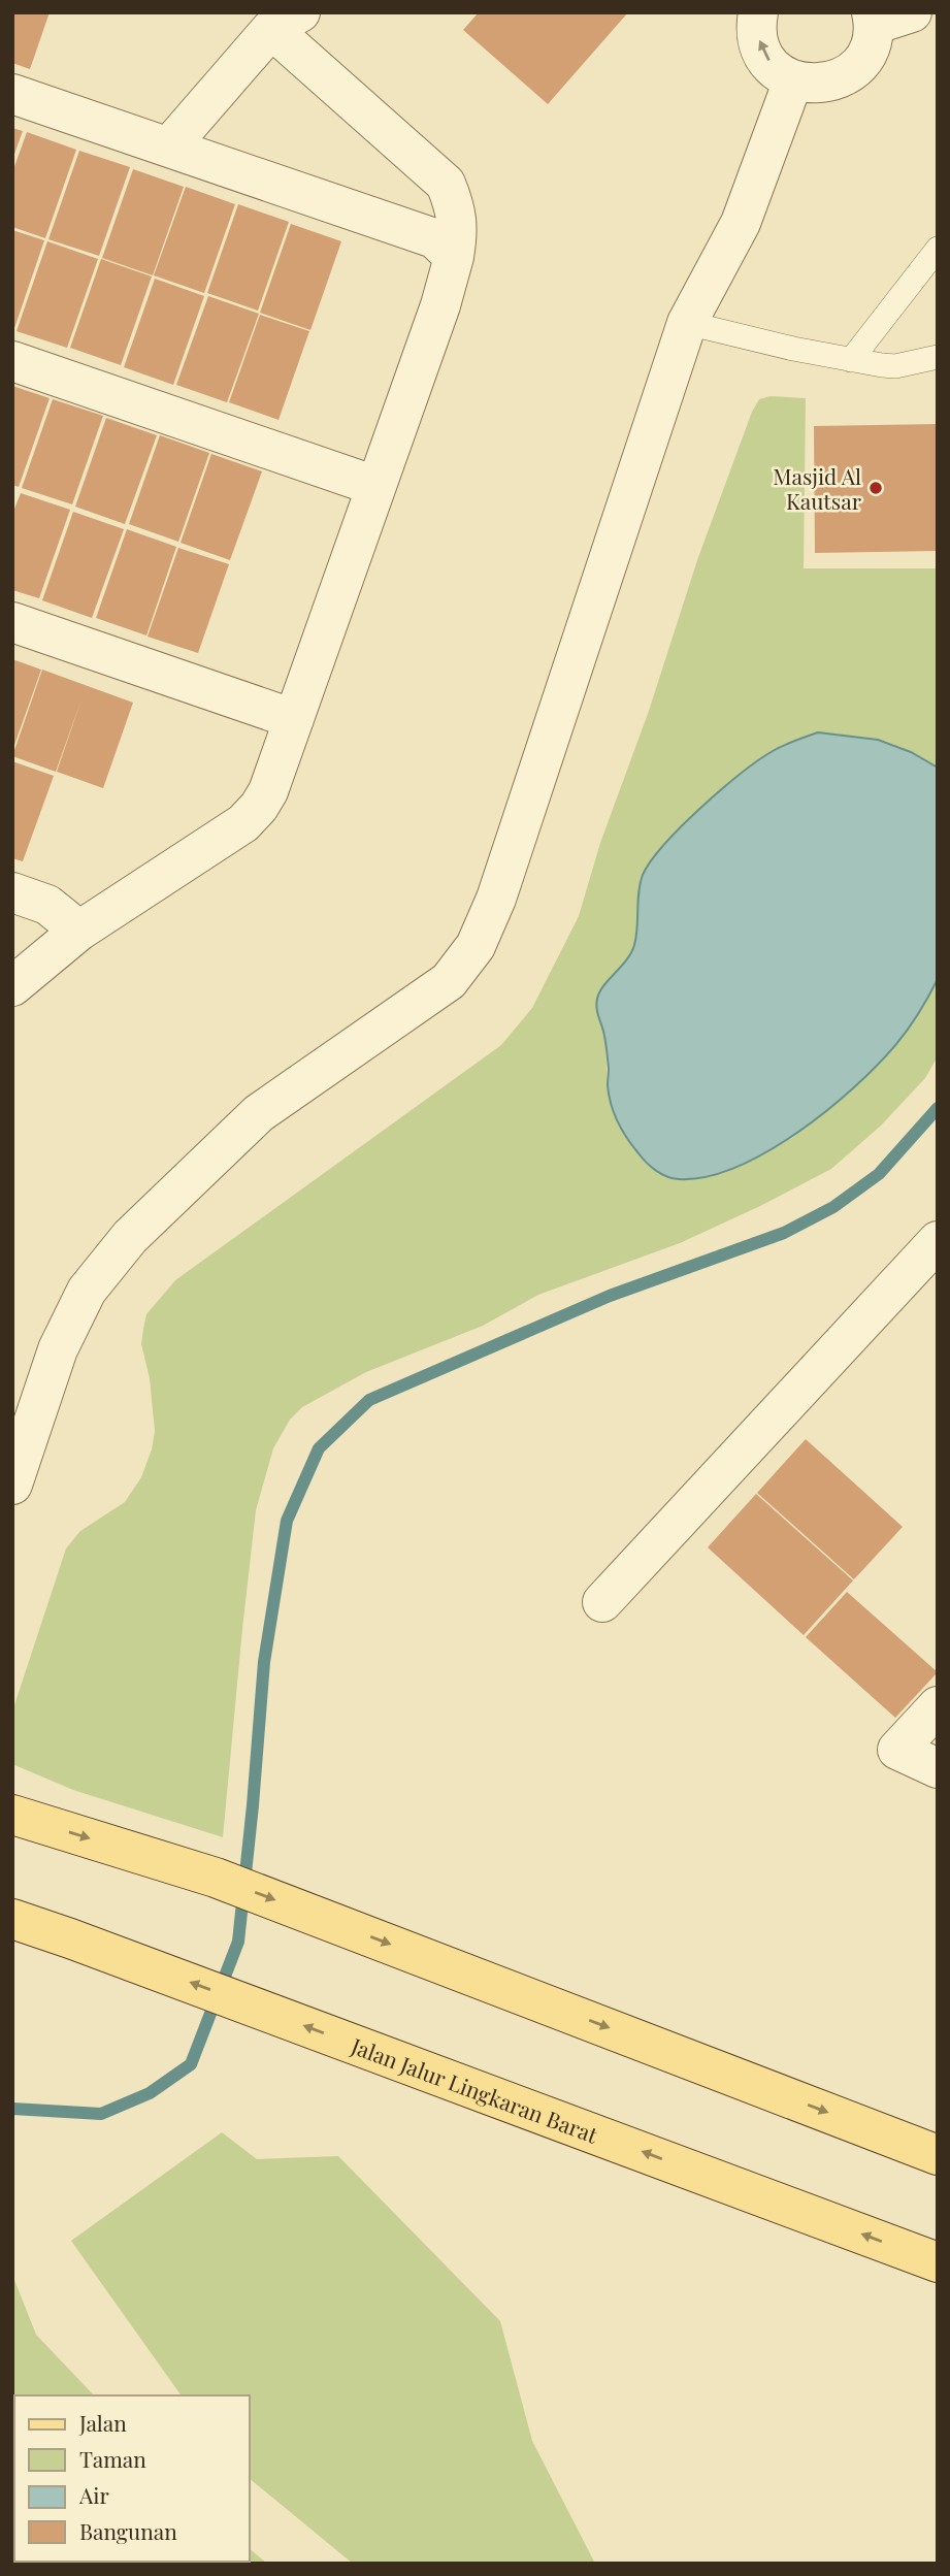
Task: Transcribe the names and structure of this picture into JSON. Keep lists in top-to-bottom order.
{
  "streets": {
    "main road": ["Jalan Jalur Lingkaran Barat"]
  },
  "places": ["Masjid Al Kautsar"],
  "legend": [
    "Jalan",
    "Taman",
    "Air",
    "Bangunan"
  ]
}
